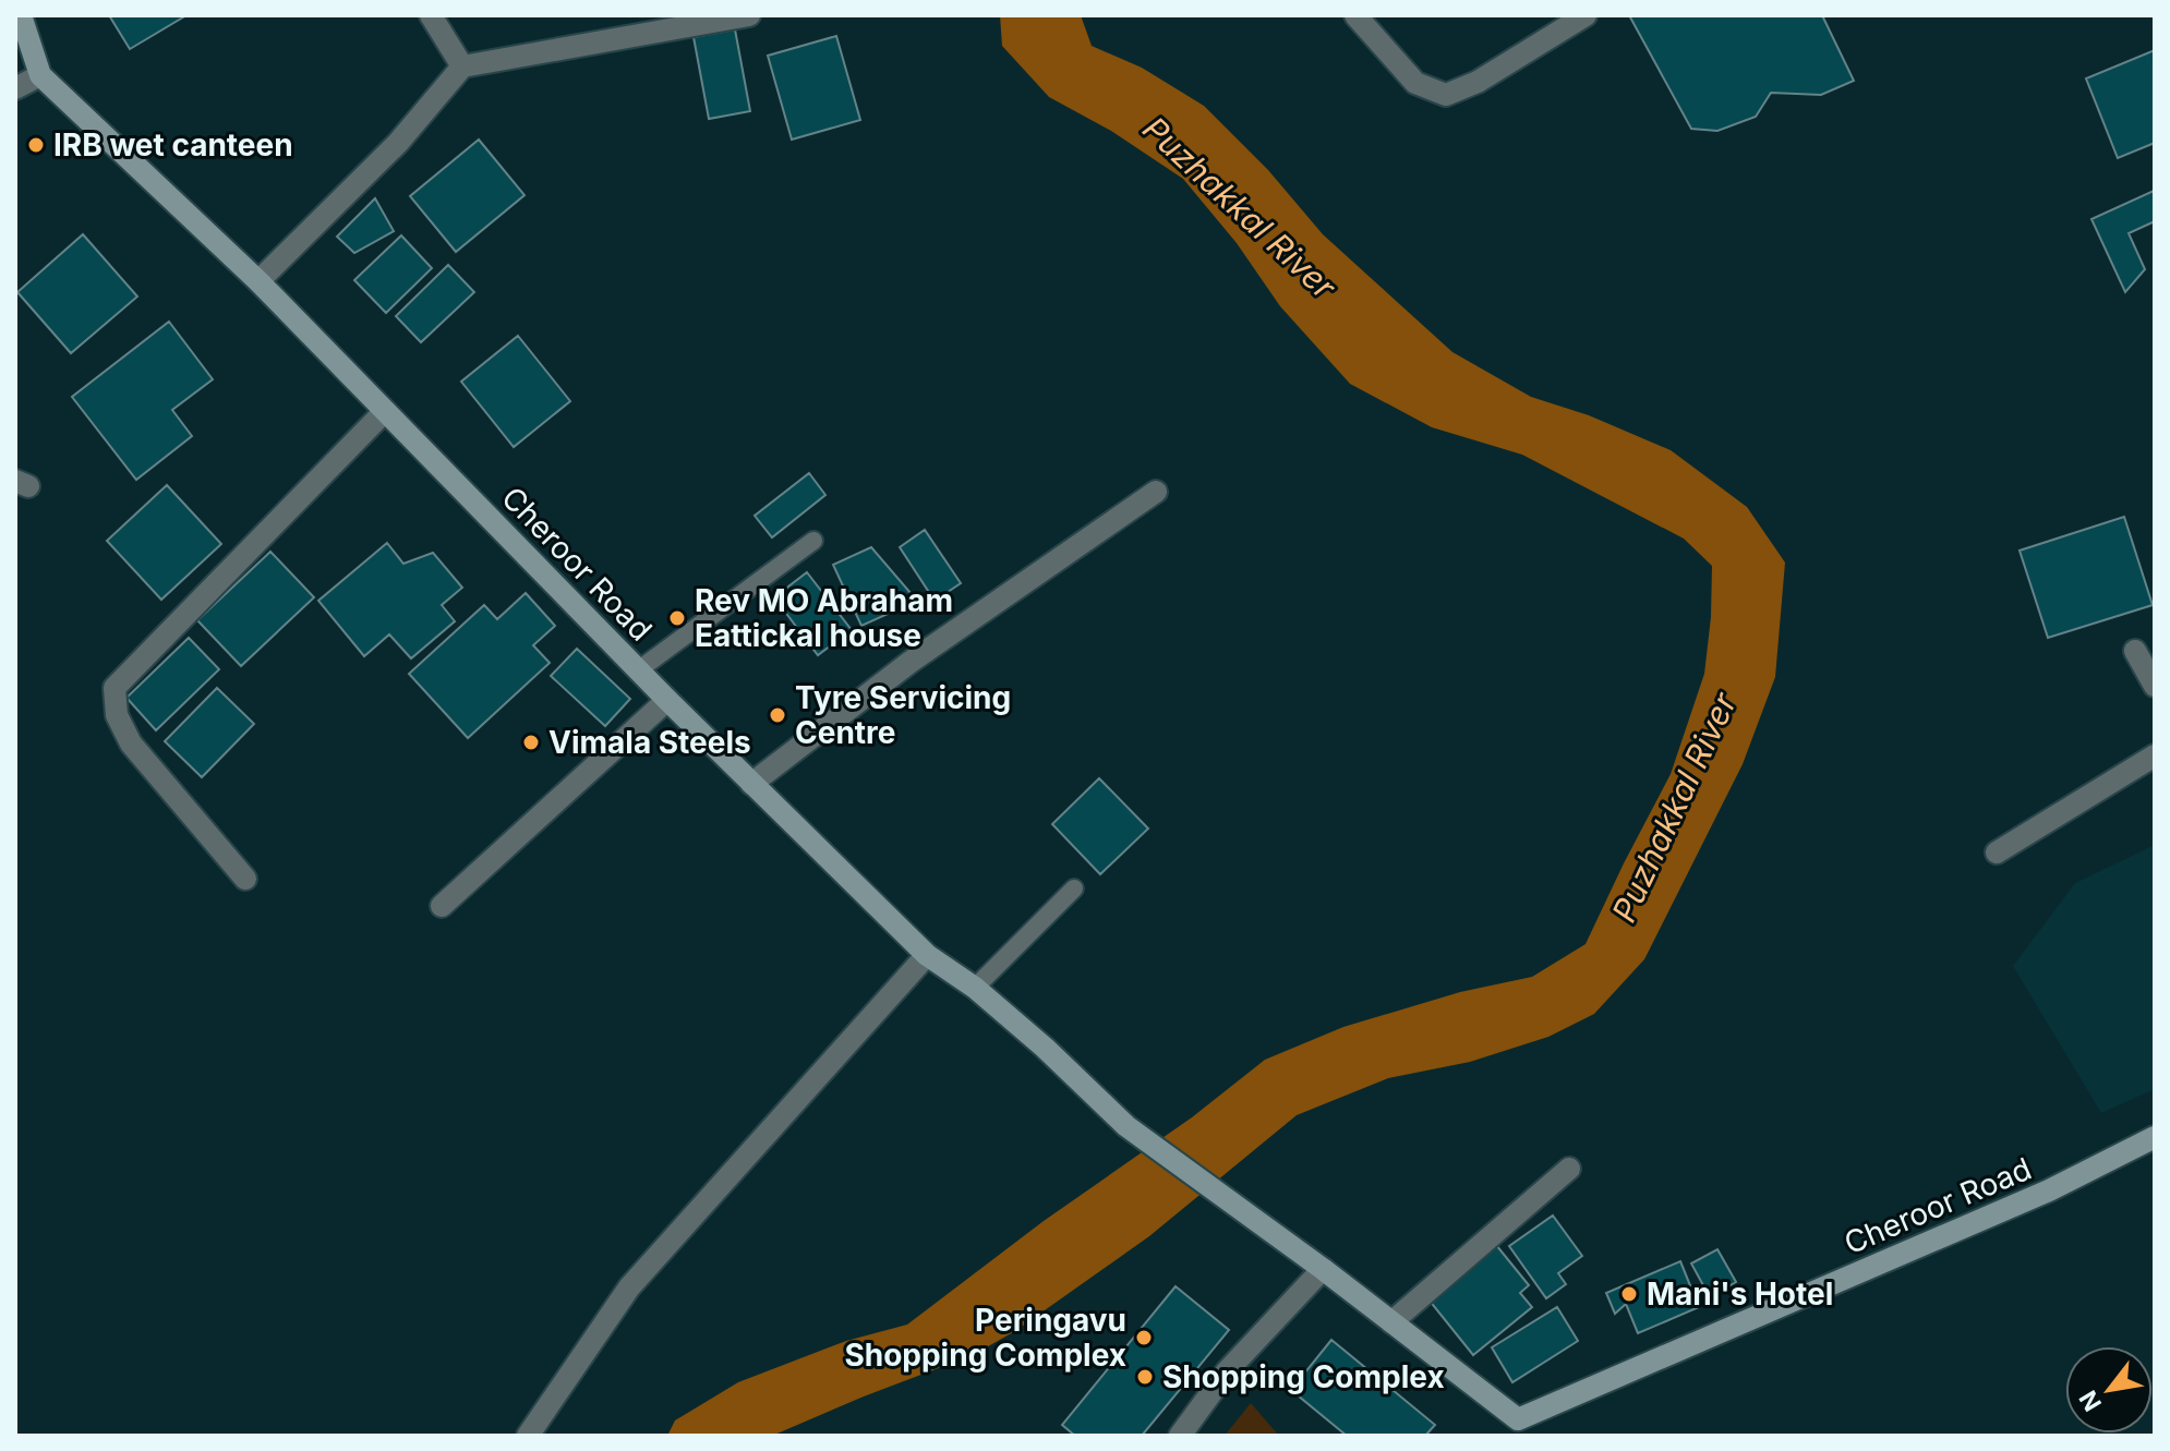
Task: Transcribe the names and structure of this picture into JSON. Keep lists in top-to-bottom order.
{
  "streets": {
    "main road": ["Cheroor Road"]
  },
  "water": ["Puzhakkal River"],
  "places": [
    "IRB wet canteen",
    "Rev MO Abraham Eattickal house",
    "Tyre Servicing Centre",
    "Vimala Steels",
    "Mani's Hotel",
    "Peringavu Shopping Complex",
    "Shopping Complex"
  ],
  "north": "bottom left"
}
